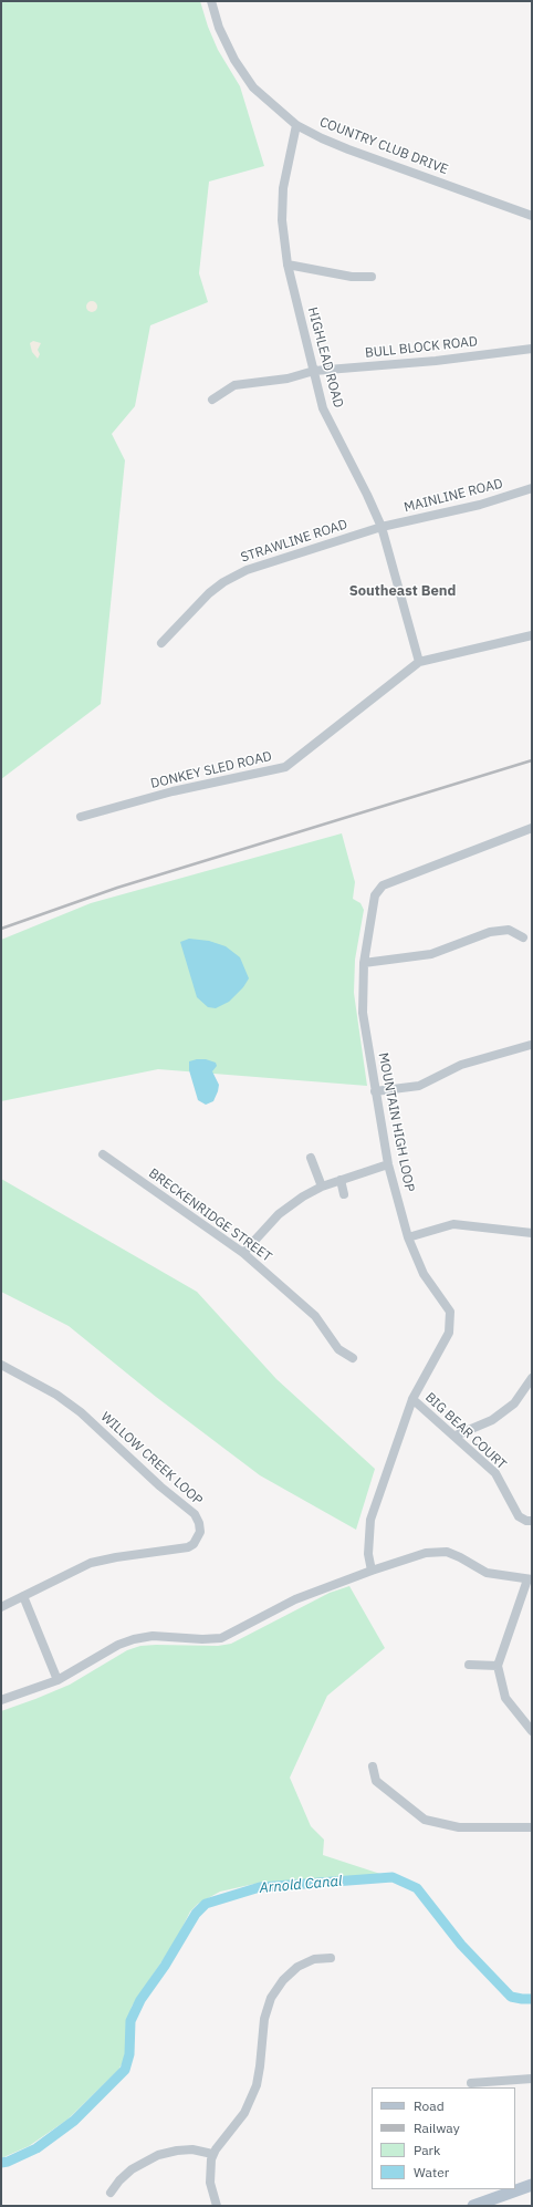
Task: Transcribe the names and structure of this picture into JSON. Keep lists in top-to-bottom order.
{
  "streets": {
    "street": [
      "COUNTRY CLUB DRIVE",
      "BULL BLOCK ROAD",
      "HIGHLEAD ROAD",
      "MAINLINE ROAD",
      "STRAWLINE ROAD",
      "DONKEY SLED ROAD",
      "MOUNTAIN HIGH LOOP",
      "BRECKENRIDGE STREET",
      "BIG BEAR COURT",
      "WILLOW CREEK LOOP"
    ]
  },
  "crossings": [
    ["COUNTRY CLUB DRIVE", "HIGHLEAD ROAD"],
    ["BULL BLOCK ROAD", "HIGHLEAD ROAD"],
    ["HIGHLEAD ROAD", "MAINLINE ROAD"],
    ["HIGHLEAD ROAD", "STRAWLINE ROAD"],
    ["HIGHLEAD ROAD", "DONKEY SLED ROAD"],
    ["MAINLINE ROAD", "STRAWLINE ROAD"],
    ["MOUNTAIN HIGH LOOP", "BIG BEAR COURT"]
  ],
  "districts": ["Southeast Bend"],
  "water": ["Arnold Canal"],
  "legend": [
    "Road",
    "Railway",
    "Park",
    "Water"
  ]
}
